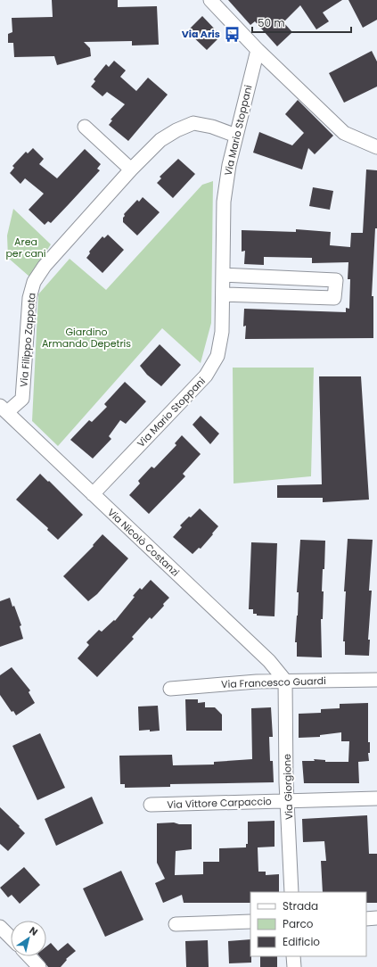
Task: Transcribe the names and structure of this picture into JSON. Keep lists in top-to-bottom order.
{
  "streets": {
    "street": [
      "Via Mario Stoppani",
      "Via Filippo Zappata",
      "Via Nicolò Costanzi",
      "Via Francesco Guardi",
      "Via Giorgione",
      "Via Vittore Carpaccio"
    ]
  },
  "crossings": [
    ["Via Mario Stoppani", "Via Filippo Zappata"],
    ["Via Mario Stoppani", "Via Nicolò Costanzi"],
    ["Via Filippo Zappata", "Via Nicolò Costanzi"],
    ["Via Nicolò Costanzi", "Via Francesco Guardi"],
    ["Via Nicolò Costanzi", "Via Giorgione"],
    ["Via Francesco Guardi", "Via Giorgione"],
    ["Via Giorgione", "Via Vittore Carpaccio"]
  ],
  "parks": ["Area per cani", "Giardino Armando Depetris"],
  "places": {
    "bus stop": ["Via Aris"]
  },
  "legend": ["Strada", "Parco", "Edificio"],
  "scale_bar": "50 m",
  "north": "top right"
}
